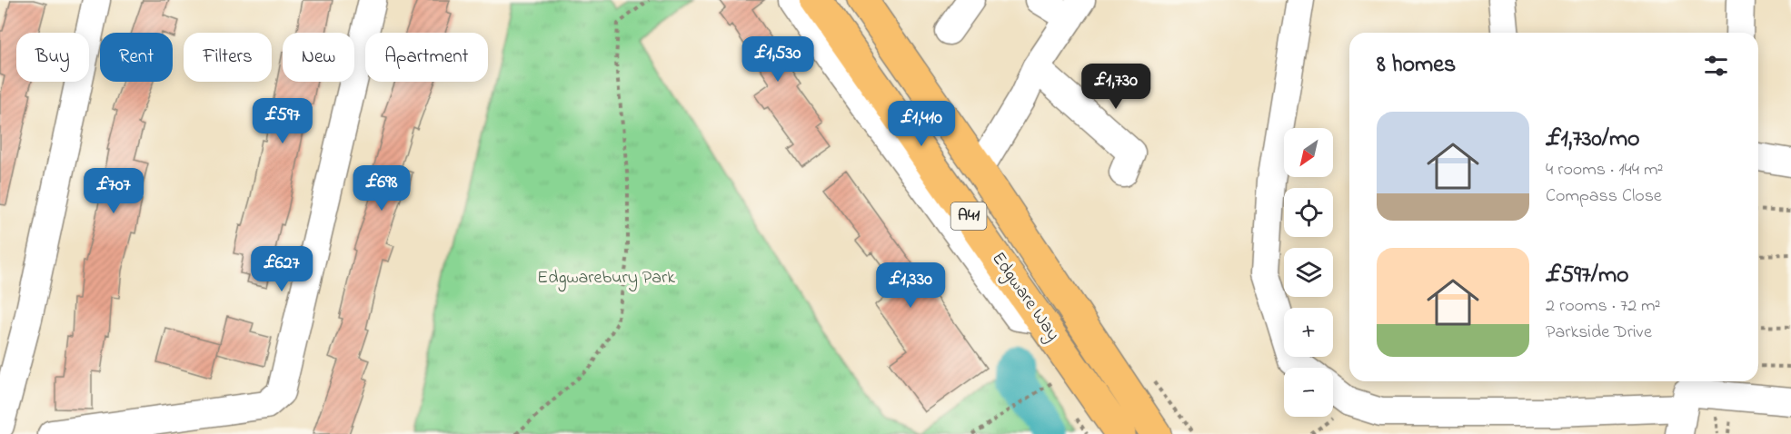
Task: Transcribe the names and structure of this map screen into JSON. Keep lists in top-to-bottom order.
{
  "streets": {
    "highway": ["A41", "Edgware Way"]
  },
  "parks": ["Edgwarebury Park"],
  "north": "bottom left",
  "page": {
    "chip": [
      "Buy",
      "Rent",
      "Filters",
      "New",
      "Apartment"
    ],
    "heading": "8 homes",
    "price": [
      "£1,530",
      "£1,730",
      "£597",
      "£1,410",
      "£698",
      "£707",
      "£627",
      "£1,330"
    ],
    "list": [
      {
        "name": "£1,730/mo",
        "note": "4 rooms · 144 m² · Compass Close"
      },
      {
        "name": "£597/mo",
        "note": "2 rooms · 72 m² · Parkside Drive"
      }
    ],
    "map_buttons": ["+", "−"]
  }
}
